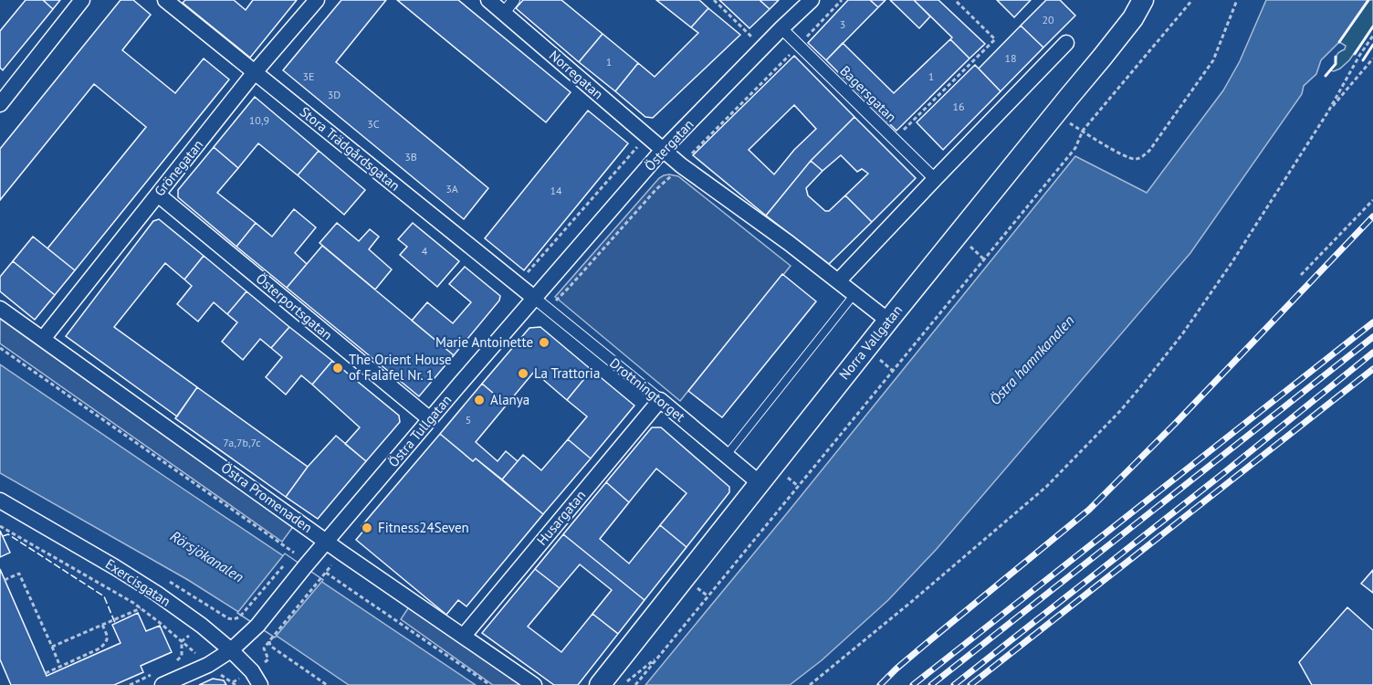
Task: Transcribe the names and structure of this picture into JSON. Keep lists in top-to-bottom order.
{
  "streets": {
    "main road": ["Norra Vallgatan"],
    "street": [
      "Norregatan",
      "Bagersgatan",
      "Östergatan",
      "Stora Trädgårdsgatan",
      "Grönegatan",
      "Österportsgatan",
      "Drottningtorget",
      "Östra Tullgatan",
      "Östra Promenaden",
      "Husargatan",
      "Exercisgatan"
    ]
  },
  "crossings": [
    ["Norregatan", "Östergatan"],
    ["Bagersgatan", "Östergatan"],
    ["Östergatan", "Stora Trädgårdsgatan"],
    ["Östergatan", "Drottningtorget"],
    ["Östergatan", "Östra Tullgatan"],
    ["Stora Trädgårdsgatan", "Grönegatan"],
    ["Stora Trädgårdsgatan", "Drottningtorget"],
    ["Stora Trädgårdsgatan", "Östra Tullgatan"],
    ["Grönegatan", "Österportsgatan"],
    ["Grönegatan", "Östra Promenaden"],
    ["Österportsgatan", "Östra Tullgatan"],
    ["Norra Vallgatan", "Drottningtorget"],
    ["Drottningtorget", "Östra Tullgatan"],
    ["Drottningtorget", "Husargatan"],
    ["Östra Tullgatan", "Östra Promenaden"],
    ["Östra Tullgatan", "Exercisgatan"],
    ["Östra Promenaden", "Husargatan"]
  ],
  "water": ["Östra hamnkanalen", "Rörsjökanalen"],
  "places": [
    "Marie Antoinette",
    "The Orient House of Falafel Nr. 1",
    "La Trattoria",
    "Alanya",
    "Fitness24Seven"
  ],
  "house_numbers": [
    "20",
    "3",
    "18",
    "1",
    "3E",
    "1",
    "3D",
    "16",
    "10,9",
    "3C",
    "3B",
    "3A",
    "14",
    "4",
    "5",
    "7a,7b,7c"
  ]
}
